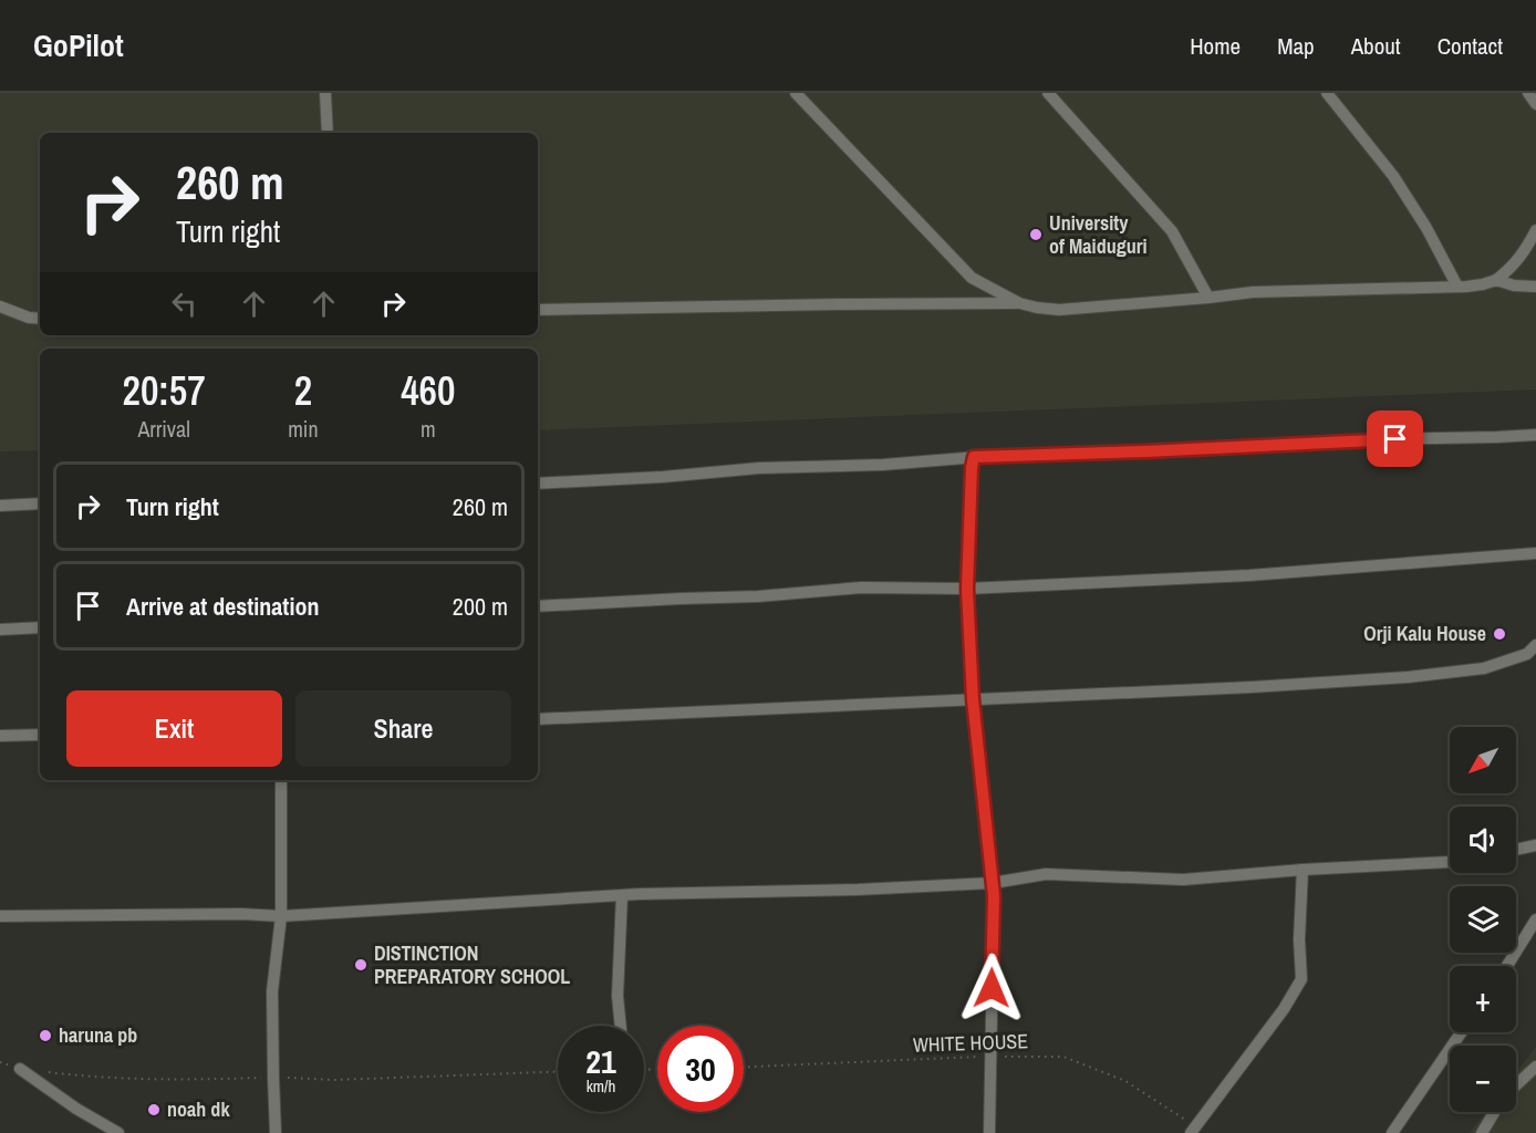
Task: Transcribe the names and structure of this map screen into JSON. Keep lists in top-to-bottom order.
{
  "streets": {
    "path": ["WHITE HOUSE"]
  },
  "places": [
    "University of Maiduguri",
    "Orji Kalu House",
    "DISTINCTION PREPARATORY SCHOOL",
    "haruna pb",
    "noah dk"
  ],
  "north": "bottom left",
  "page": {
    "header": "GoPilot",
    "nav": [
      "Home",
      "Map",
      "About",
      "Contact"
    ],
    "turn": ["260 m", "Turn right"],
    "eta": [
      "20:57",
      "Arrival",
      "2",
      "min",
      "460",
      "m"
    ],
    "list": [
      {
        "name": "Turn right",
        "value": "260 m"
      },
      {
        "name": "Arrive at destination",
        "value": "200 m"
      }
    ],
    "buttons": ["Exit", "Share"],
    "map_buttons": ["+", "−"],
    "speed": "21 km/h",
    "limit": "30"
  }
}
